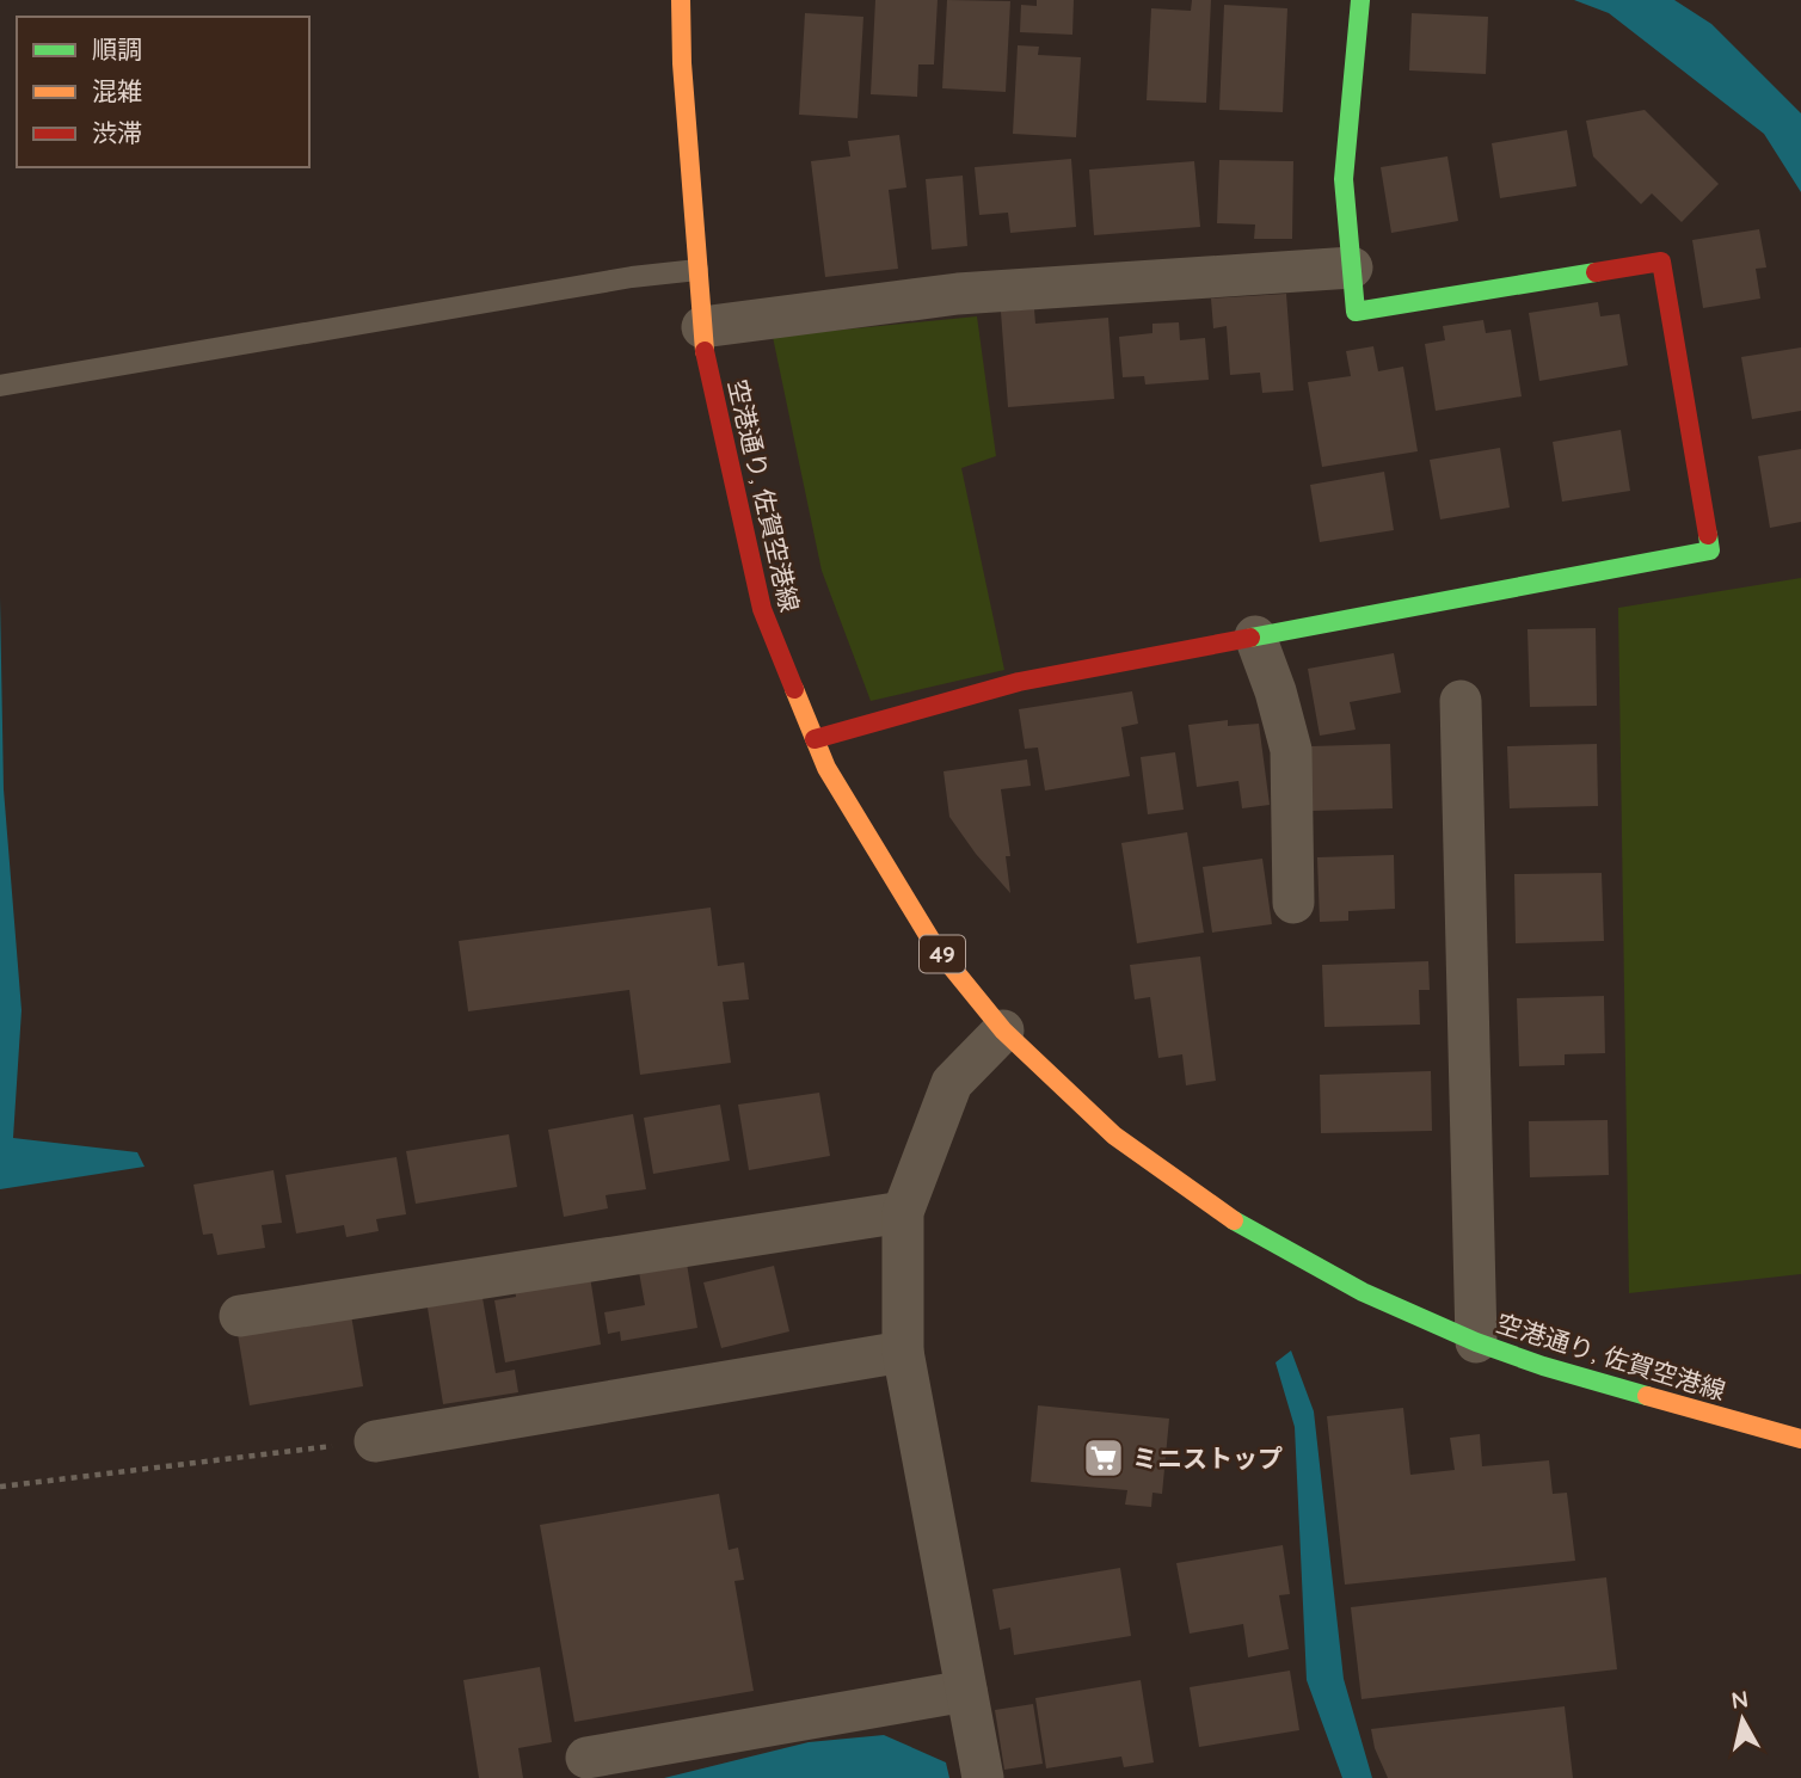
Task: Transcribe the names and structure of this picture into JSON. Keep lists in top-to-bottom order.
{
  "streets": {
    "main road": ["空港通り, 佐賀空港線", "49"]
  },
  "places": {
    "supermarket": ["ミニストップ"]
  },
  "legend": ["順調", "混雑", "渋滞"],
  "north": "top"
}
